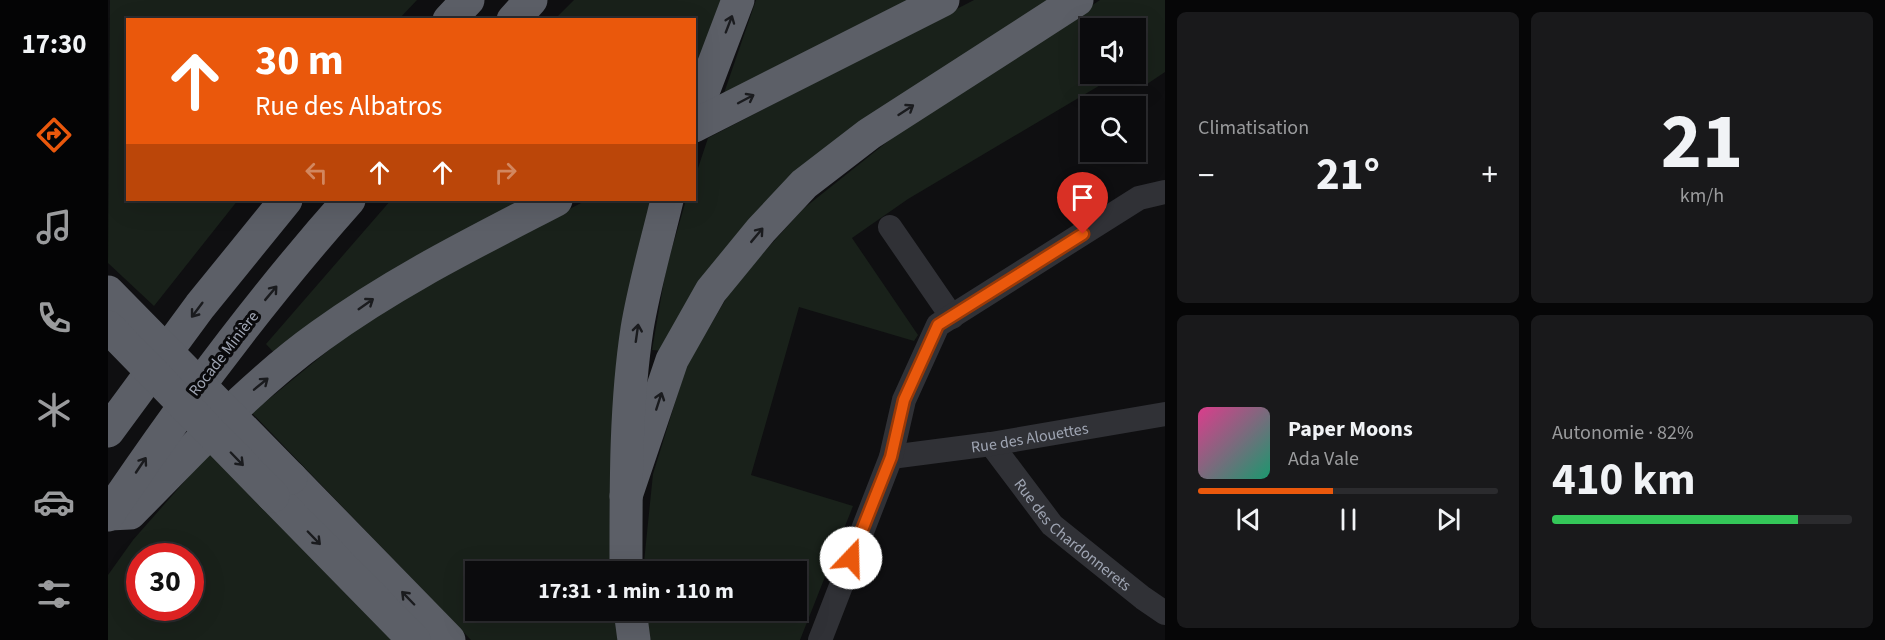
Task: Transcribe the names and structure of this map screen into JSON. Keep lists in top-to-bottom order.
{
  "streets": {
    "highway": ["Rocade Minière"],
    "street": ["Rue des Alouettes", "Rue des Chardonnerets"]
  },
  "crossings": [
    ["Rue des Alouettes", "Rue des Chardonnerets"]
  ],
  "page": {
    "tabs": "17:30",
    "tile": [
      "Climatisation",
      ["21", "km/h"],
      ["Autonomie · 82%", "410 km"]
    ],
    "turn": ["30 m", "Rue des Albatros"],
    "heat": ["−", "21°", "+"],
    "song": ["Paper Moons", "Ada Vale"],
    "limit": "30",
    "trip": "17:31 · 1 min · 110 m"
  }
}
